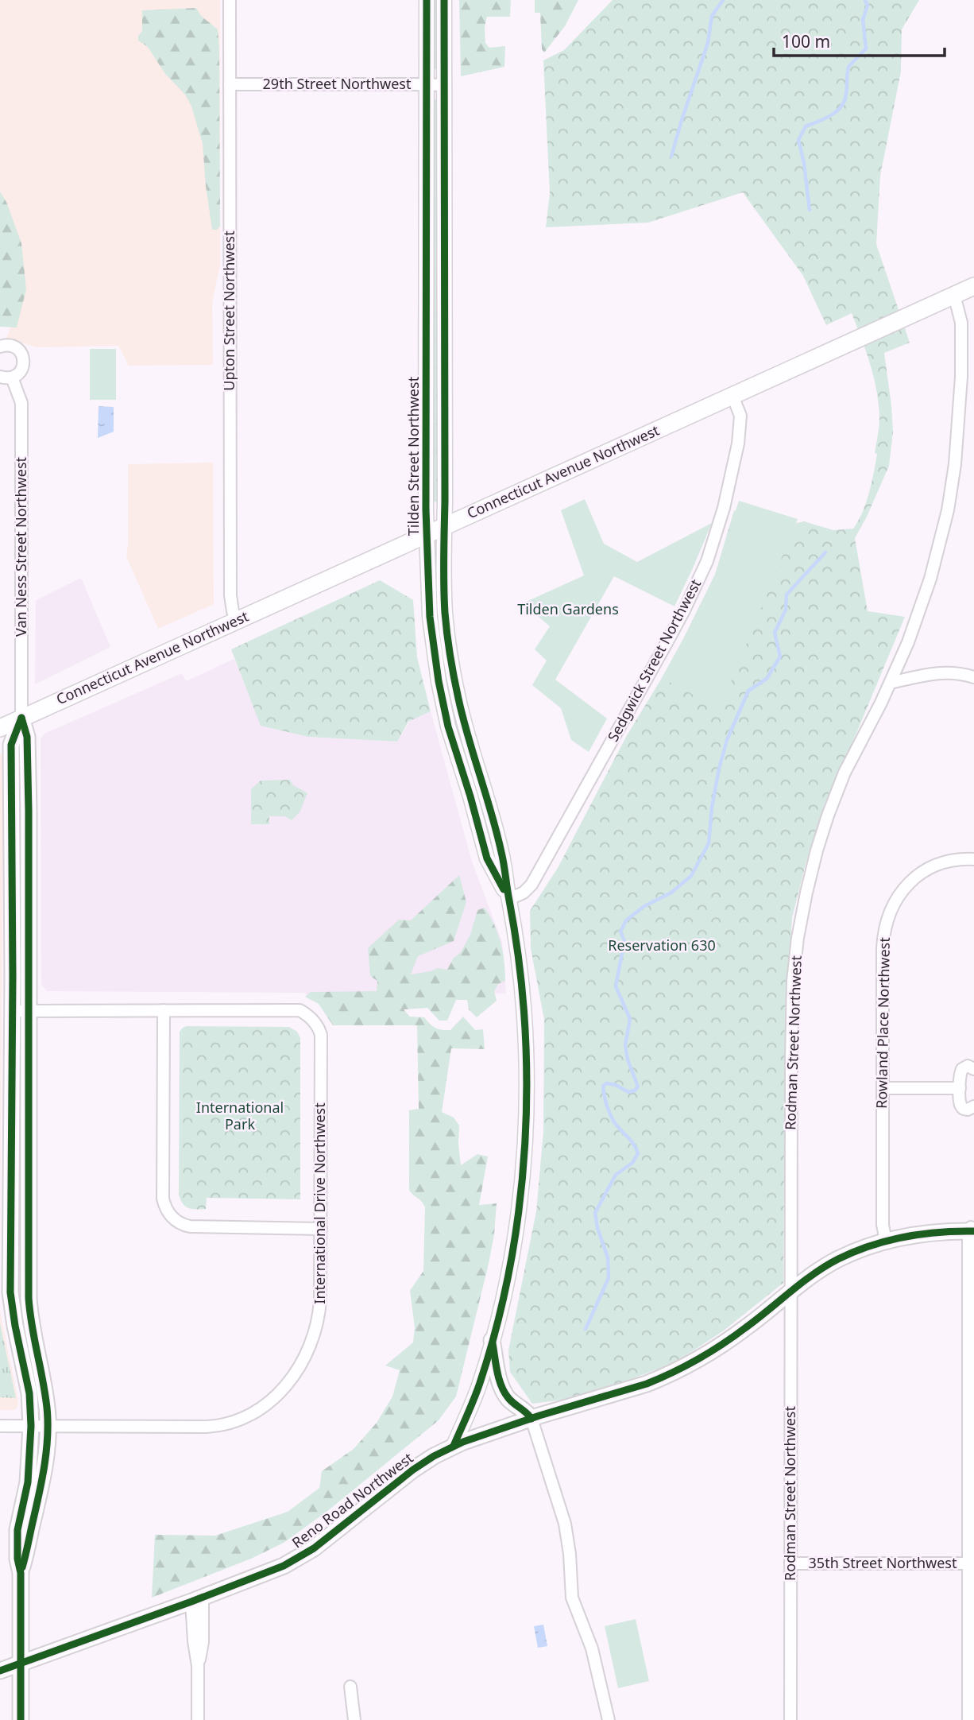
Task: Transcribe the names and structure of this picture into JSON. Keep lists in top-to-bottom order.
{
  "streets": {
    "main road": ["Connecticut Avenue Northwest", "Van Ness Street Northwest", "Reno Road Northwest"],
    "street": [
      "29th Street Northwest",
      "Upton Street Northwest",
      "Tilden Street Northwest",
      "Sedgwick Street Northwest",
      "Rowland Place Northwest",
      "Rodman Street Northwest",
      "International Drive Northwest",
      "35th Street Northwest"
    ]
  },
  "crossings": [
    ["29th Street Northwest", "Upton Street Northwest"],
    ["29th Street Northwest", "Tilden Street Northwest"],
    ["Upton Street Northwest", "Connecticut Avenue Northwest"],
    ["Tilden Street Northwest", "Connecticut Avenue Northwest"],
    ["Tilden Street Northwest", "Sedgwick Street Northwest"],
    ["Tilden Street Northwest", "Reno Road Northwest"],
    ["Connecticut Avenue Northwest", "Van Ness Street Northwest"],
    ["Connecticut Avenue Northwest", "Sedgwick Street Northwest"],
    ["Connecticut Avenue Northwest", "Rodman Street Northwest"],
    ["Van Ness Street Northwest", "International Drive Northwest"],
    ["Van Ness Street Northwest", "Reno Road Northwest"],
    ["Rowland Place Northwest", "Reno Road Northwest"],
    ["Rodman Street Northwest", "Reno Road Northwest"],
    ["Rodman Street Northwest", "35th Street Northwest"]
  ],
  "parks": ["Tilden Gardens", "Reservation 630", "International Park"],
  "scale_bar": "100 m"
}
